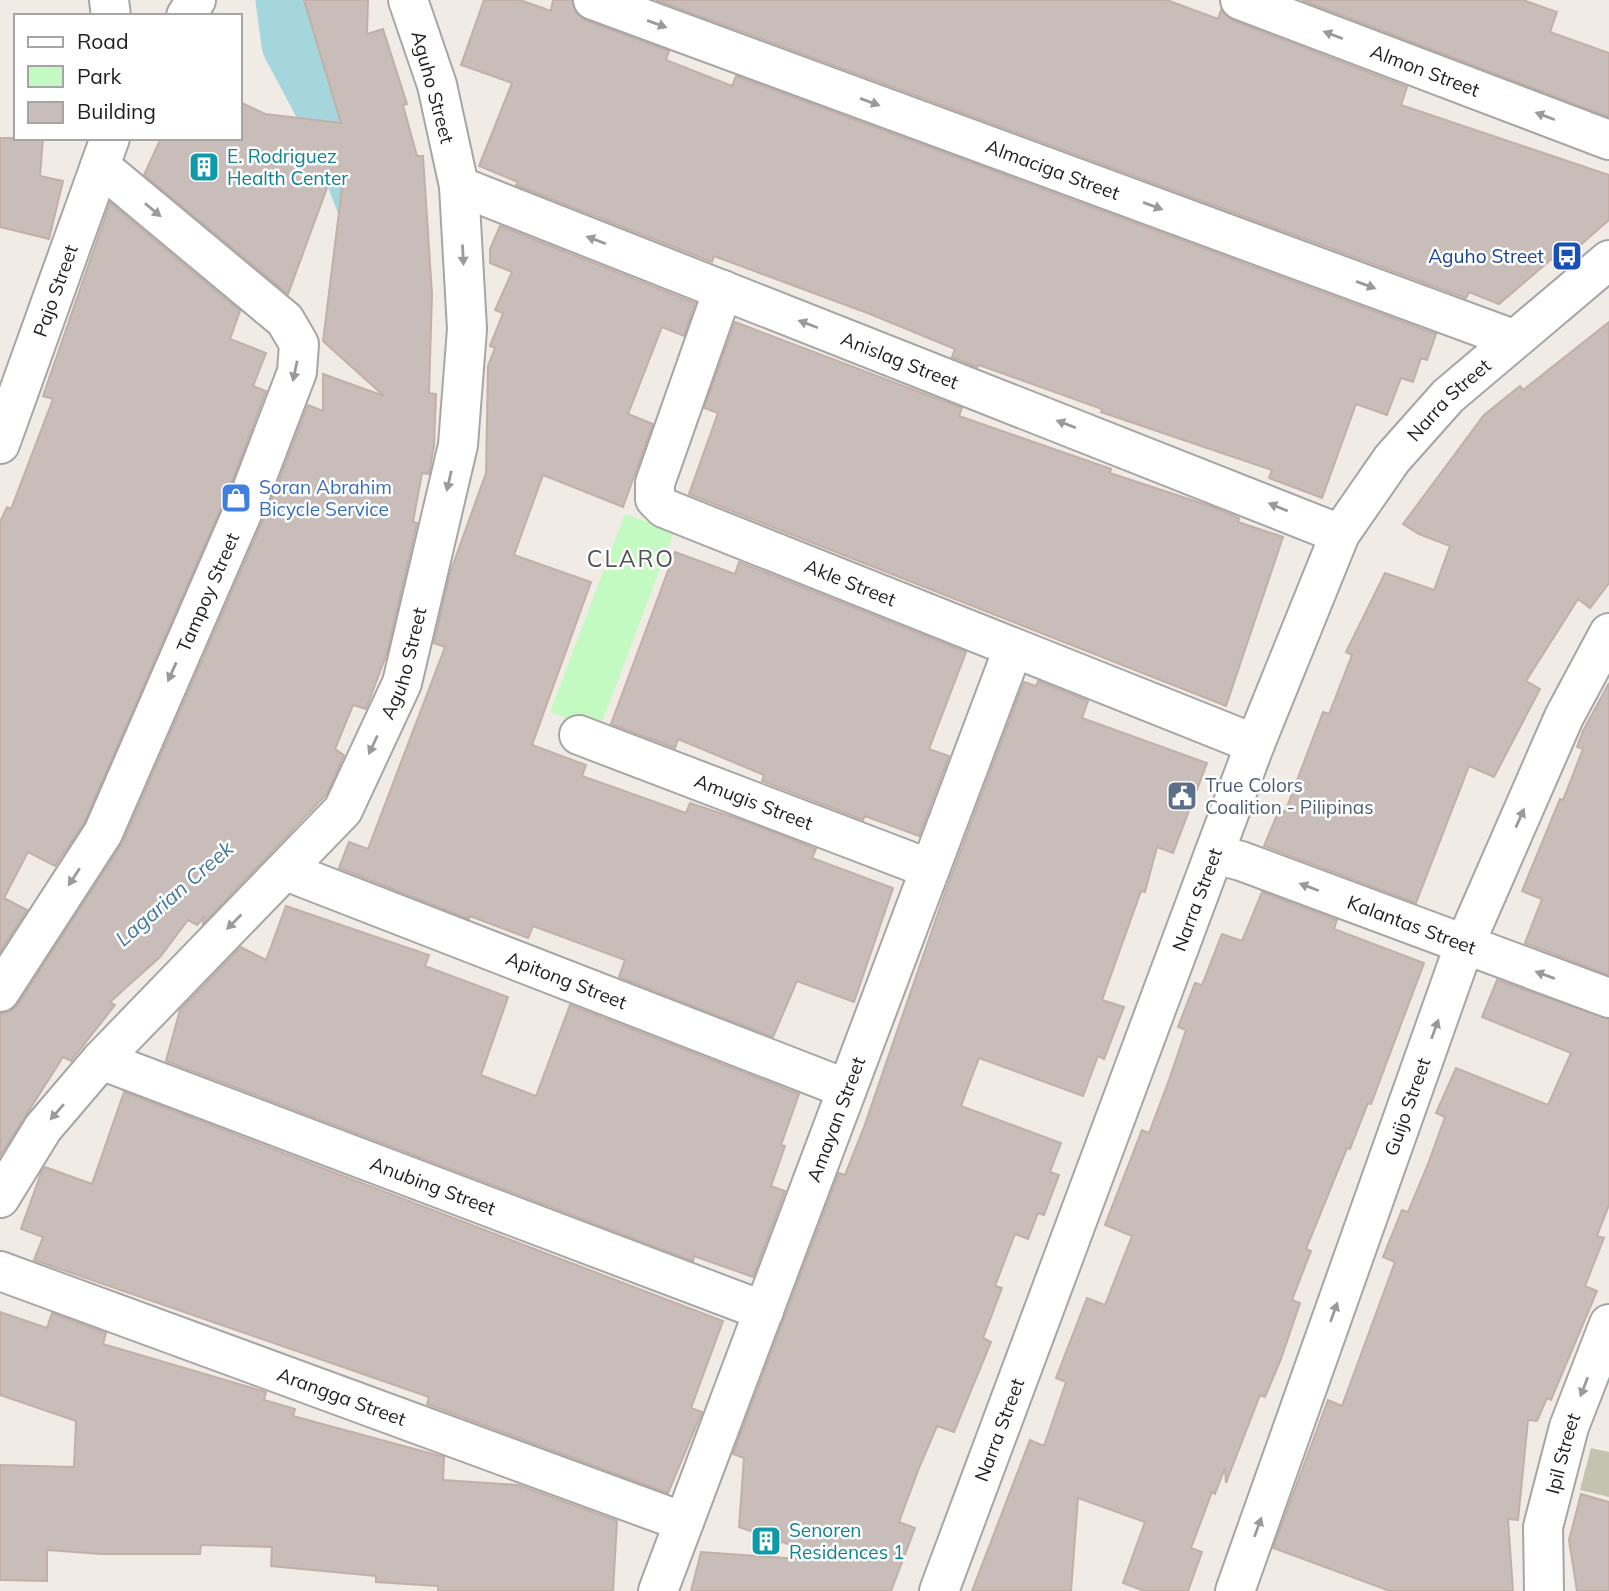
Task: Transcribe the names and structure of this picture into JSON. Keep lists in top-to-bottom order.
{
  "streets": {
    "street": [
      "Almon Street",
      "Aguho Street",
      "Almaciga Street",
      "Pajo Street",
      "Anislag Street",
      "Narra Street",
      "Akle Street",
      "Tampoy Street",
      "Amugis Street",
      "Kalantas Street",
      "Apitong Street",
      "Guijo Street",
      "Amayan Street",
      "Anubing Street",
      "Arangga Street",
      "Ipil Street"
    ]
  },
  "crossings": [
    ["Aguho Street", "Anislag Street"],
    ["Aguho Street", "Apitong Street"],
    ["Aguho Street", "Anubing Street"],
    ["Almaciga Street", "Narra Street"],
    ["Pajo Street", "Tampoy Street"],
    ["Anislag Street", "Narra Street"],
    ["Anislag Street", "Akle Street"],
    ["Narra Street", "Akle Street"],
    ["Narra Street", "Kalantas Street"],
    ["Akle Street", "Amayan Street"],
    ["Amugis Street", "Amayan Street"],
    ["Kalantas Street", "Guijo Street"],
    ["Apitong Street", "Amayan Street"],
    ["Amayan Street", "Anubing Street"],
    ["Amayan Street", "Arangga Street"]
  ],
  "one_way": [
    "Almon Street",
    "Aguho Street",
    "Almaciga Street",
    "Anislag Street",
    "Tampoy Street",
    "Kalantas Street",
    "Guijo Street",
    "Ipil Street"
  ],
  "districts": ["CLARO"],
  "water": ["Lagarian Creek"],
  "places": {
    "building": ["E. Rodriguez Health Center", "Senoren Residences 1"],
    "bus stop": ["Aguho Street"],
    "shop": ["Soran Abrahim Bicycle Service"],
    "public building": ["True Colors Coalition - Pilipinas"]
  },
  "legend": ["Road", "Park", "Building"]
}
